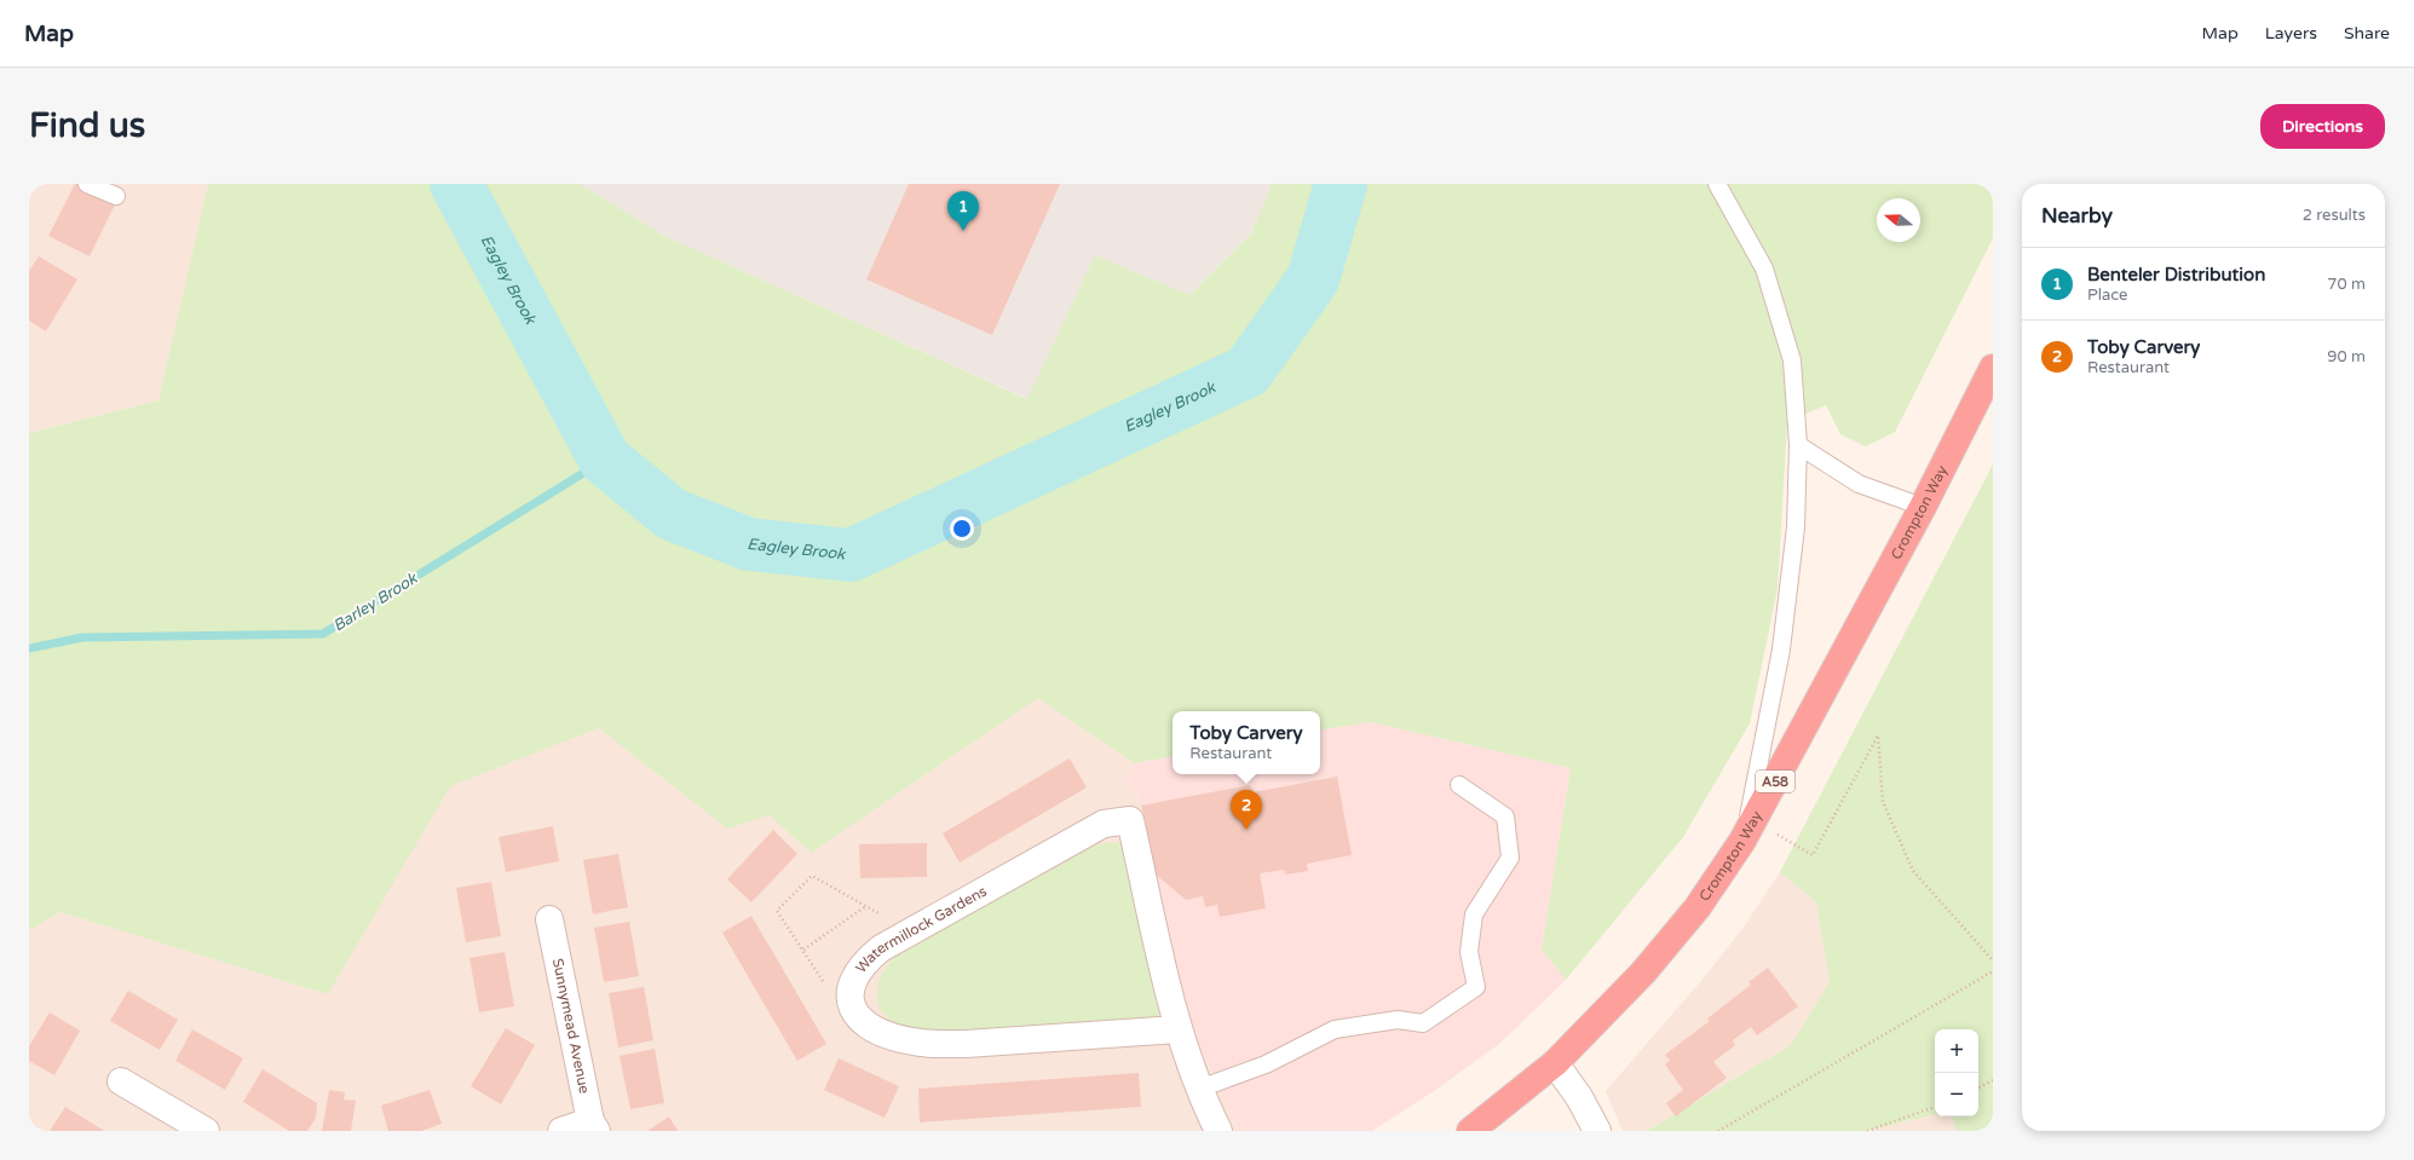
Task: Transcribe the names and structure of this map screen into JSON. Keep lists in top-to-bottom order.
{
  "streets": {
    "highway": ["Crompton Way", "A58"],
    "street": ["Watermillock Gardens", "Sunnymead Avenue"]
  },
  "water": ["Eagley Brook", "Barley Brook"],
  "north": "left",
  "page": {
    "header": "Map",
    "nav": ["Map", "Layers", "Share"],
    "buttons": "Directions",
    "title": "Find us",
    "heading": ["Nearby", "2 results"],
    "pins": ["1", "2"],
    "list": [
      {
        "mark": "1",
        "name": "Benteler Distribution",
        "note": "Place",
        "value": "70 m"
      },
      {
        "mark": "2",
        "name": "Toby Carvery",
        "note": "Restaurant",
        "value": "90 m"
      }
    ],
    "popup": ["Toby Carvery", "Restaurant"],
    "map_buttons": ["+", "−"]
  }
}
